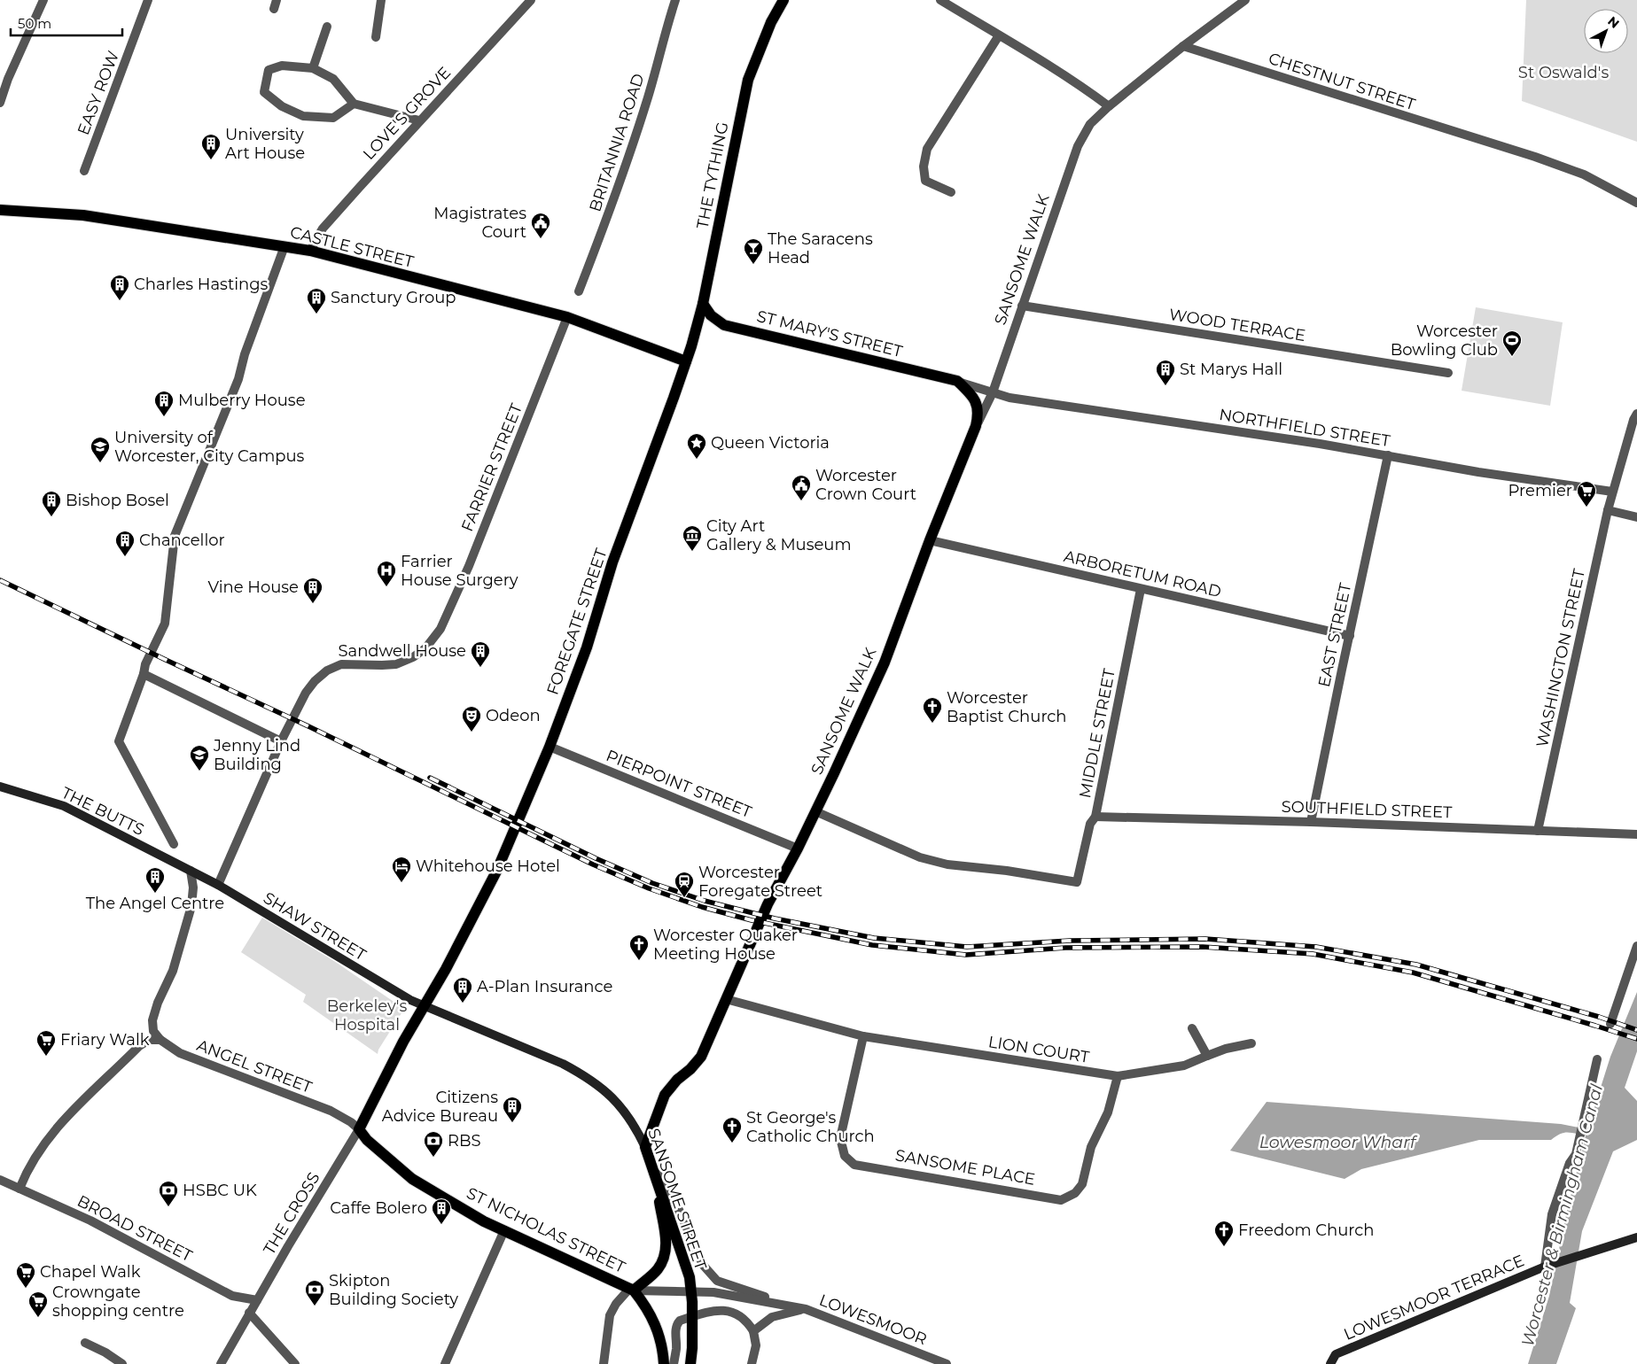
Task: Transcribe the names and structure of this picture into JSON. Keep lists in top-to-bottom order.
{
  "streets": {
    "main road": [
      "THE TYTHING",
      "CASTLE STREET",
      "SANSOME WALK",
      "ST MARY'S STREET",
      "FOREGATE STREET",
      "THE BUTTS",
      "SHAW STREET",
      "SANSOME STREET",
      "ST NICHOLAS STREET",
      "LOWESMOOR TERRACE"
    ],
    "street": [
      "CHESTNUT STREET",
      "EASY ROW",
      "LOVE'S GROVE",
      "BRITANNIA ROAD",
      "WOOD TERRACE",
      "NORTHFIELD STREET",
      "FARRIER STREET",
      "ARBORETUM ROAD",
      "EAST STREET",
      "WASHINGTON STREET",
      "MIDDLE STREET",
      "PIERPOINT STREET",
      "SOUTHFIELD STREET",
      "LION COURT",
      "ANGEL STREET",
      "SANSOME PLACE",
      "THE CROSS",
      "BROAD STREET",
      "LOWESMOOR"
    ]
  },
  "crossings": [
    ["LOVE'S GROVE", "CASTLE STREET"],
    ["THE TYTHING", "CASTLE STREET"],
    ["THE TYTHING", "ST MARY'S STREET"],
    ["THE TYTHING", "FOREGATE STREET"],
    ["CASTLE STREET", "FARRIER STREET"],
    ["CASTLE STREET", "FOREGATE STREET"],
    ["SANSOME WALK", "WOOD TERRACE"],
    ["SANSOME WALK", "NORTHFIELD STREET"],
    ["SANSOME WALK", "ARBORETUM ROAD"],
    ["SANSOME WALK", "MIDDLE STREET"],
    ["SANSOME WALK", "PIERPOINT STREET"],
    ["ST MARY'S STREET", "NORTHFIELD STREET"],
    ["NORTHFIELD STREET", "EAST STREET"],
    ["NORTHFIELD STREET", "WASHINGTON STREET"],
    ["FARRIER STREET", "SHAW STREET"],
    ["ARBORETUM ROAD", "EAST STREET"],
    ["ARBORETUM ROAD", "MIDDLE STREET"],
    ["FOREGATE STREET", "PIERPOINT STREET"],
    ["FOREGATE STREET", "SHAW STREET"],
    ["FOREGATE STREET", "ANGEL STREET"],
    ["FOREGATE STREET", "SANSOME STREET"],
    ["FOREGATE STREET", "THE CROSS"],
    ["FOREGATE STREET", "ST NICHOLAS STREET"],
    ["EAST STREET", "SOUTHFIELD STREET"],
    ["WASHINGTON STREET", "SOUTHFIELD STREET"],
    ["MIDDLE STREET", "SOUTHFIELD STREET"],
    ["THE BUTTS", "SHAW STREET"],
    ["SHAW STREET", "SANSOME STREET"],
    ["LION COURT", "SANSOME PLACE"],
    ["ANGEL STREET", "THE CROSS"],
    ["ANGEL STREET", "ST NICHOLAS STREET"],
    ["SANSOME STREET", "ST NICHOLAS STREET"],
    ["SANSOME STREET", "LOWESMOOR"],
    ["THE CROSS", "BROAD STREET"],
    ["THE CROSS", "ST NICHOLAS STREET"],
    ["ST NICHOLAS STREET", "LOWESMOOR"]
  ],
  "water": ["Lowesmoor Wharf", "Worcester & Birmingham Canal"],
  "parks": ["St Oswald's", "Berkeley's Hospital"],
  "places": {
    "building": [
      "University Art House",
      "Charles Hastings",
      "Sanctury Group",
      "St Marys Hall",
      "Mulberry House",
      "Bishop Bosel",
      "Chancellor",
      "Vine House",
      "Sandwell House",
      "The Angel Centre",
      "A-Plan Insurance",
      "Citizens Advice Bureau",
      "Caffe Bolero"
    ],
    "public building": ["Magistrates Court", "Worcester Crown Court"],
    "bar": ["The Saracens Head"],
    "sports": ["Worcester Bowling Club"],
    "place": ["Queen Victoria"],
    "school or university": ["University of Worcester, City Campus", "Jenny Lind Building"],
    "supermarket": [
      "Premier",
      "Friary Walk",
      "Chapel Walk",
      "Crowngate shopping centre"
    ],
    "museum": ["City Art Gallery & Museum"],
    "hospital": ["Farrier House Surgery"],
    "church": [
      "Worcester Baptist Church",
      "Worcester Quaker Meeting House",
      "St George's Catholic Church",
      "Freedom Church"
    ],
    "theatre": ["Odeon"],
    "hotel": ["Whitehouse Hotel"],
    "station": ["Worcester Foregate Street"],
    "bank": ["RBS", "HSBC UK", "Skipton Building Society"]
  },
  "scale_bar": "50 m",
  "north": "top right"
}
